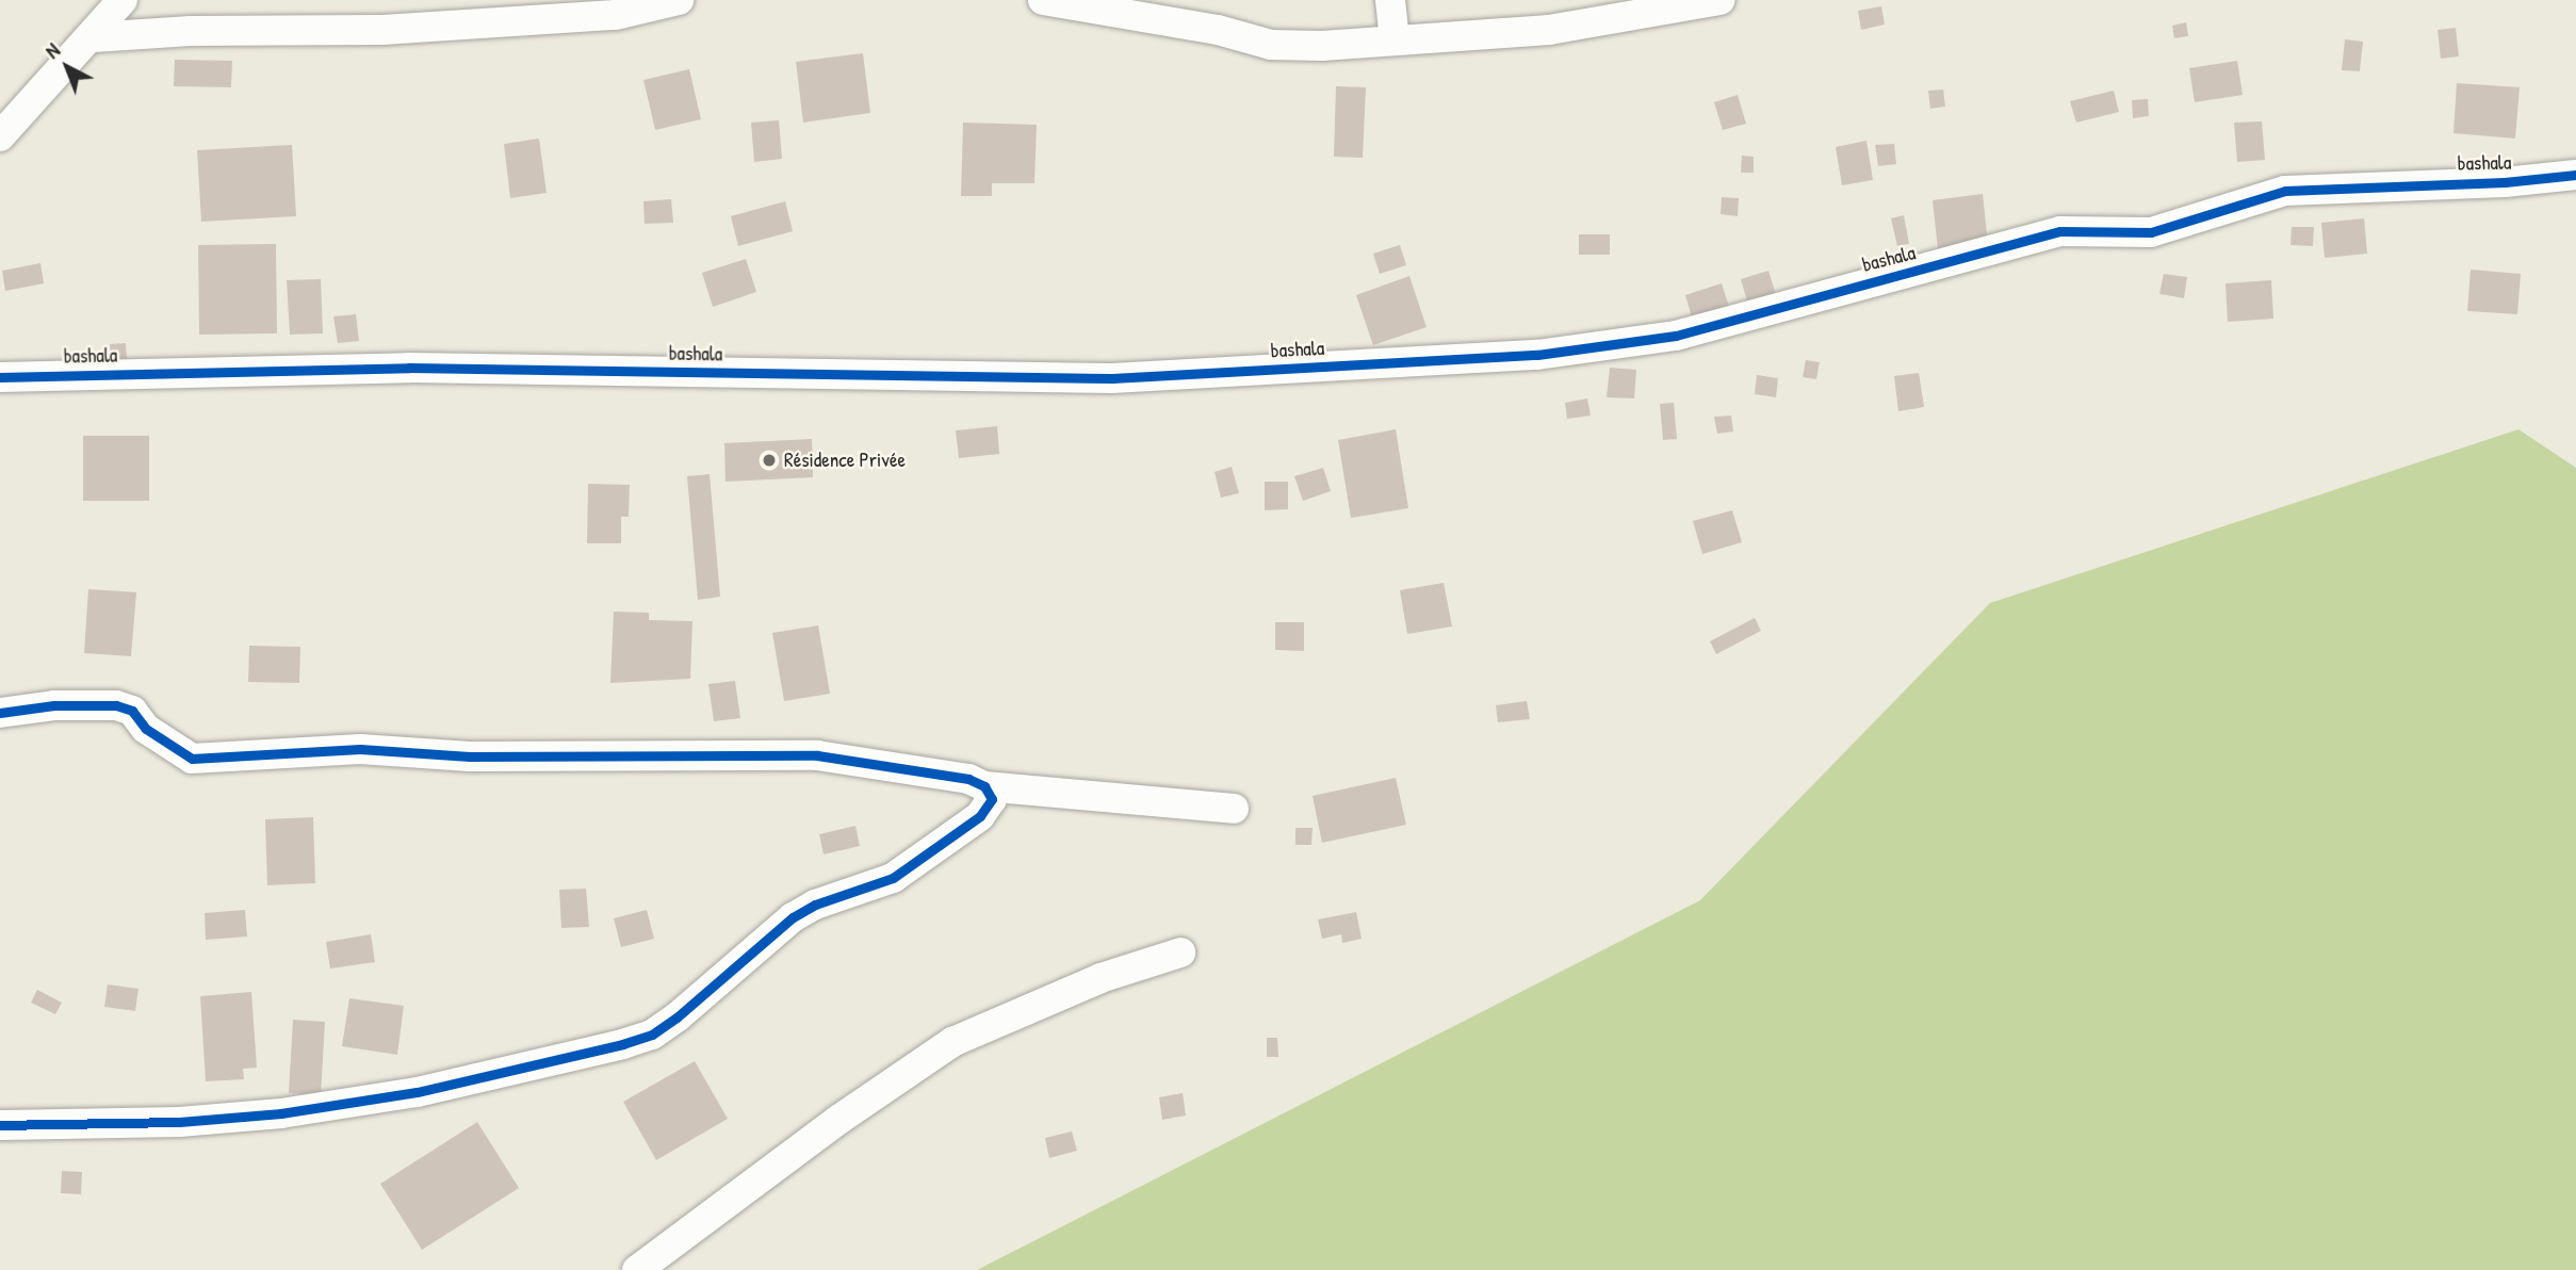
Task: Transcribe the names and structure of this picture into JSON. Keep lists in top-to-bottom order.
{
  "streets": {
    "street": ["bashala"]
  },
  "places": ["Résidence Privée"],
  "north": "top left"
}
